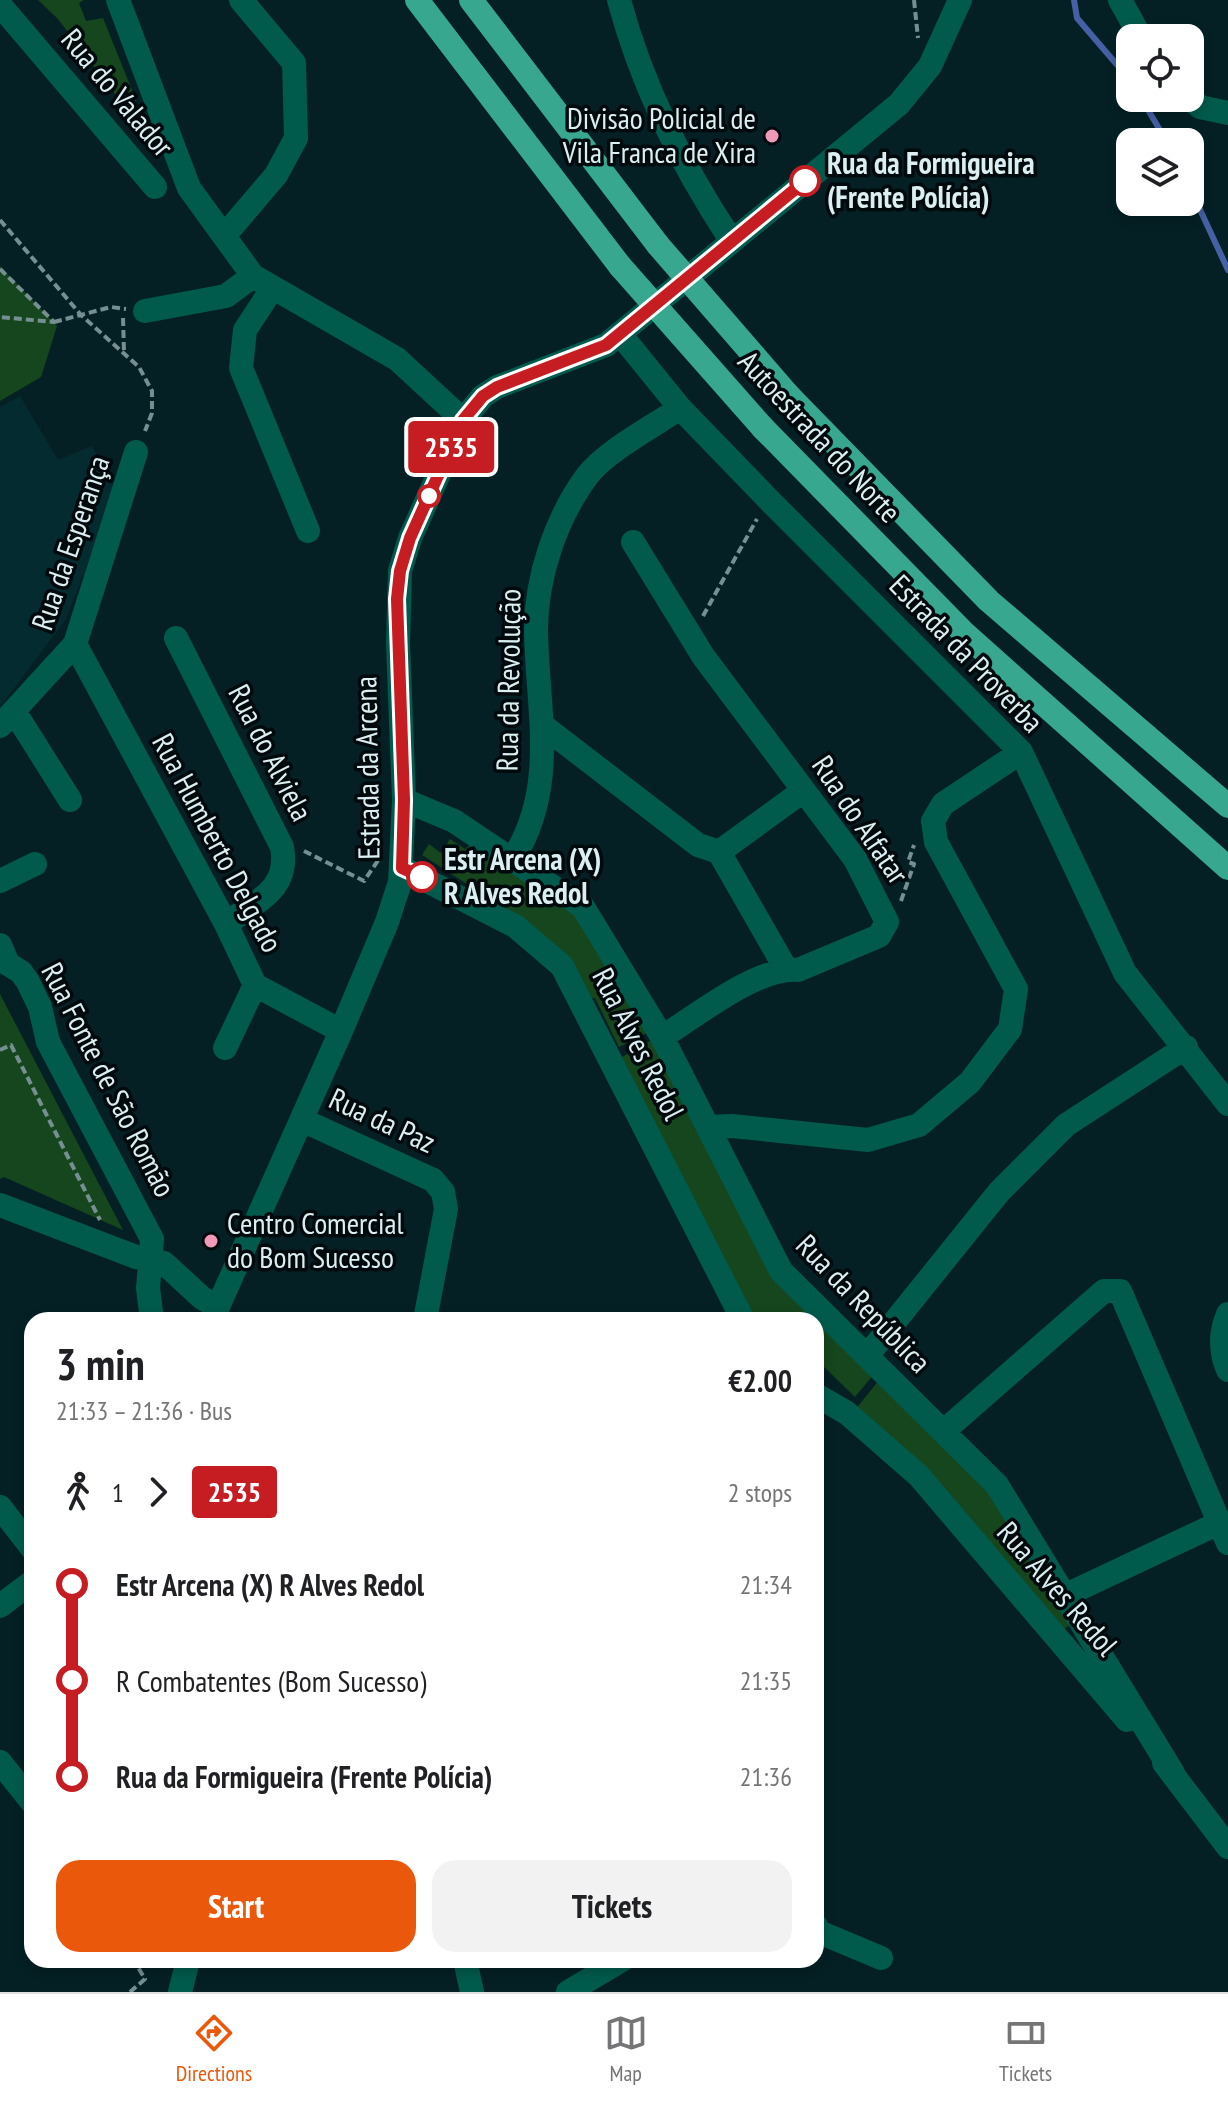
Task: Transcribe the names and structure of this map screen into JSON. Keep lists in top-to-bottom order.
{
  "streets": {
    "highway": ["Autoestrada do Norte"],
    "street": [
      "Rua do Valador",
      "Rua da Esperança",
      "Estrada da Proverba",
      "Rua da Revolução",
      "Rua do Alviela",
      "Estrada da Arcena",
      "Rua do Alfatar",
      "Rua Humberto Delgado",
      "Rua Alves Redol",
      "Rua Fonte de São Romão",
      "Rua da Paz",
      "Rua da República"
    ]
  },
  "crossings": [
    ["Rua da Esperança", "Rua Humberto Delgado"],
    ["Estrada da Proverba", "Rua da Revolução"],
    ["Estrada da Proverba", "Estrada da Arcena"],
    ["Rua da Revolução", "Rua da República"],
    ["Rua do Alviela", "Rua Humberto Delgado"],
    ["Estrada da Arcena", "Rua Humberto Delgado"],
    ["Estrada da Arcena", "Rua Alves Redol"],
    ["Estrada da Arcena", "Rua da Paz"],
    ["Estrada da Arcena", "Rua da República"],
    ["Rua do Alfatar", "Rua da República"],
    ["Rua Alves Redol", "Rua da República"]
  ],
  "places": [
    "Divisão Policial de Vila Franca de Xira",
    "Rua da Formigueira (Frente Polícia)",
    "Estr Arcena (X) R Alves Redol",
    "Centro Comercial do Bom Sucesso"
  ],
  "lines": ["bus line 2535"],
  "page": {
    "on_map": "2535",
    "heading": ["3 min", "21:33 – 21:36 · Bus", "€2.00"],
    "legs": ["1", "2535", "2 stops"],
    "list": [
      {
        "name": "Estr Arcena (X) R Alves Redol",
        "value": "21:34"
      },
      {
        "name": "R Combatentes (Bom Sucesso)",
        "value": "21:35"
      },
      {
        "name": "Rua da Formigueira (Frente Polícia)",
        "value": "21:36"
      }
    ],
    "buttons": ["Start", "Tickets"],
    "tabs": ["Directions", "Map", "Tickets"]
  }
}
